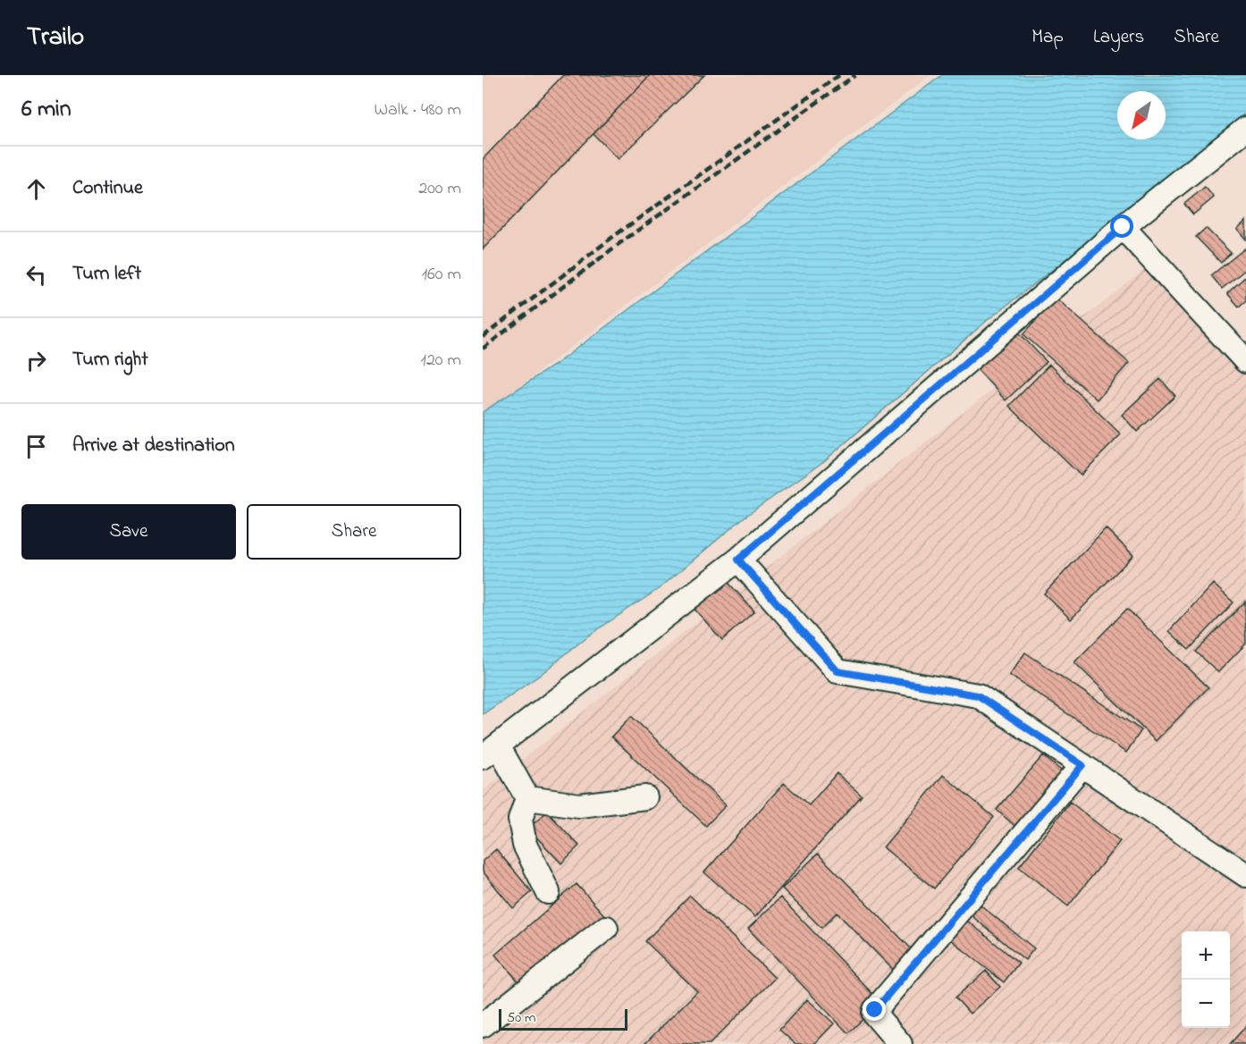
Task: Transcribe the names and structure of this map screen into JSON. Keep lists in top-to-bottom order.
{
  "scale_bar": "50 m",
  "north": "bottom left",
  "page": {
    "header": "Trailo",
    "nav": ["Map", "Layers", "Share"],
    "heading": ["6 min", "Walk · 480 m"],
    "list": [
      ["Continue", "200 m"],
      ["Turn left", "160 m"],
      ["Turn right", "120 m"],
      "Arrive at destination"
    ],
    "buttons": ["Save", "Share"],
    "map_buttons": ["+", "−"],
    "scale": "50 m"
  }
}
